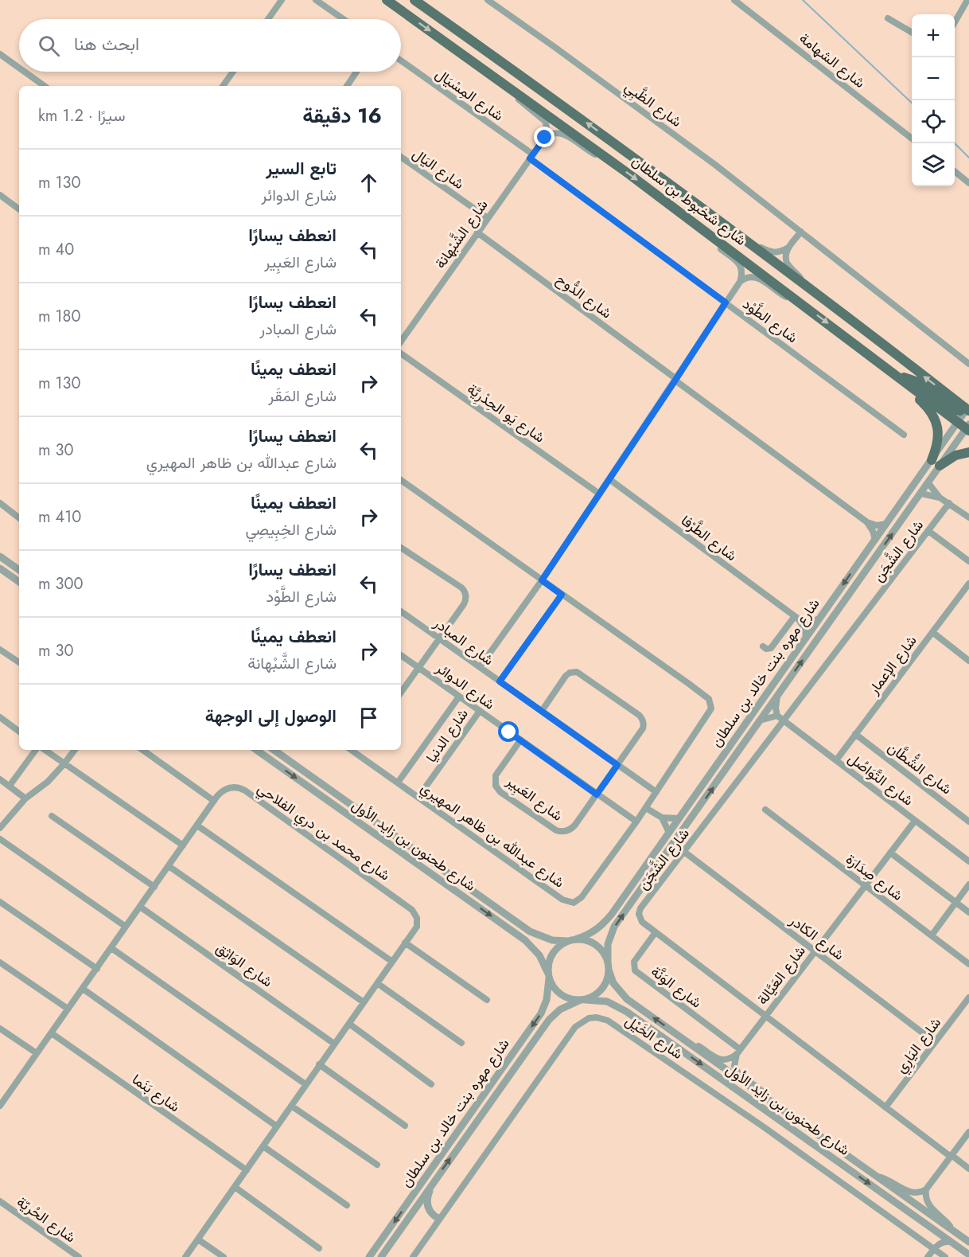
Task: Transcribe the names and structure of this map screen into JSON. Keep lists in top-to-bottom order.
{
  "streets": {
    "main road": ["شارع شخبوط بن سلطان"],
    "street": [
      "شارع الشهامة",
      "شارع المِسْيَال",
      "شارع الظَّبِي",
      "شارع اليَال",
      "شارع الشَّبْهانة",
      "شارع الدُّوح",
      "شارع الطَّوْد",
      "شارع يَو الحِدْرِيَّة",
      "شارع الطَّرْفا",
      "شارع الشَّجَن",
      "شارع المبادر",
      "شارع الإعمار",
      "شارع مهره بنت خالد بن سلطان",
      "شارع الدوائر",
      "شارع الدنيا",
      "شارع الشُّطَّان",
      "شارع التَّوَاصُل",
      "شارع العَبِير",
      "شارع محمد بن دري الفلاحي",
      "شارع عبدالله بن ظاهر المهيري",
      "شارع طحنون بن زايد الأول",
      "شارع صِدَارَة",
      "شارع الكادر",
      "شارع الوَاثِق",
      "شارع العَيَّالة",
      "شارع الوَنَّة",
      "شارع الخَيْل",
      "شارع اليَارِي",
      "شارع بَنَما",
      "شارع الحُريّة"
    ]
  },
  "crossings": [
    ["شارع المِسْيَال", "شارع الشَّبْهانة"],
    ["شارع المِسْيَال", "شارع الطَّوْد"],
    ["شارع اليَال", "شارع الشَّبْهانة"],
    ["شارع شخبوط بن سلطان", "شارع مهره بنت خالد بن سلطان"],
    ["شارع الشَّبْهانة", "شارع الدُّوح"],
    ["شارع الشَّبْهانة", "شارع الطَّوْد"],
    ["شارع الدُّوح", "شارع مهره بنت خالد بن سلطان"],
    ["شارع الشَّجَن", "شارع التَّوَاصُل"],
    ["شارع الشَّجَن", "شارع الكادر"],
    ["شارع الشَّجَن", "شارع العَيَّالة"],
    ["شارع الشَّجَن", "شارع الوَنَّة"],
    ["شارع الشَّجَن", "شارع اليَارِي"],
    ["شارع المبادر", "شارع العَبِير"],
    ["شارع المبادر", "شارع عبدالله بن ظاهر المهيري"],
    ["شارع الإعمار", "شارع الشُّطَّان"],
    ["شارع الإعمار", "شارع التَّوَاصُل"],
    ["شارع مهره بنت خالد بن سلطان", "شارع طحنون بن زايد الأول"],
    ["شارع الدوائر", "شارع الدنيا"],
    ["شارع الدوائر", "شارع العَبِير"],
    ["شارع الدوائر", "شارع عبدالله بن ظاهر المهيري"],
    ["شارع الدنيا", "شارع عبدالله بن ظاهر المهيري"],
    ["شارع التَّوَاصُل", "شارع العَيَّالة"],
    ["شارع محمد بن دري الفلاحي", "شارع الوَاثِق"],
    ["شارع محمد بن دري الفلاحي", "شارع بَنَما"],
    ["شارع صِدَارَة", "شارع العَيَّالة"],
    ["شارع الكادر", "شارع العَيَّالة"],
    ["شارع الكادر", "شارع اليَارِي"],
    ["شارع العَيَّالة", "شارع الوَنَّة"]
  ],
  "page": {
    "map_buttons": ["+", "−"],
    "search": "ابحث هنا",
    "heading": ["16 دقيقة", "سيرًا · 1.2 km"],
    "list": [
      ["تابع السير", "شارع الدوائر", "130 m"],
      ["انعطف يسارًا", "شارع العَبِير", "40 m"],
      ["انعطف يسارًا", "شارع المبادر", "180 m"],
      ["انعطف يمينًا", "شارع المَقَر", "130 m"],
      ["انعطف يسارًا", "شارع عبدالله بن ظاهر المهيري", "30 m"],
      ["انعطف يمينًا", "شارع الخِبِيصِي", "410 m"],
      ["انعطف يسارًا", "شارع الطَّوْد", "300 m"],
      ["انعطف يمينًا", "شارع الشَّبْهانة", "30 m"],
      "الوصول إلى الوجهة"
    ]
  }
}
